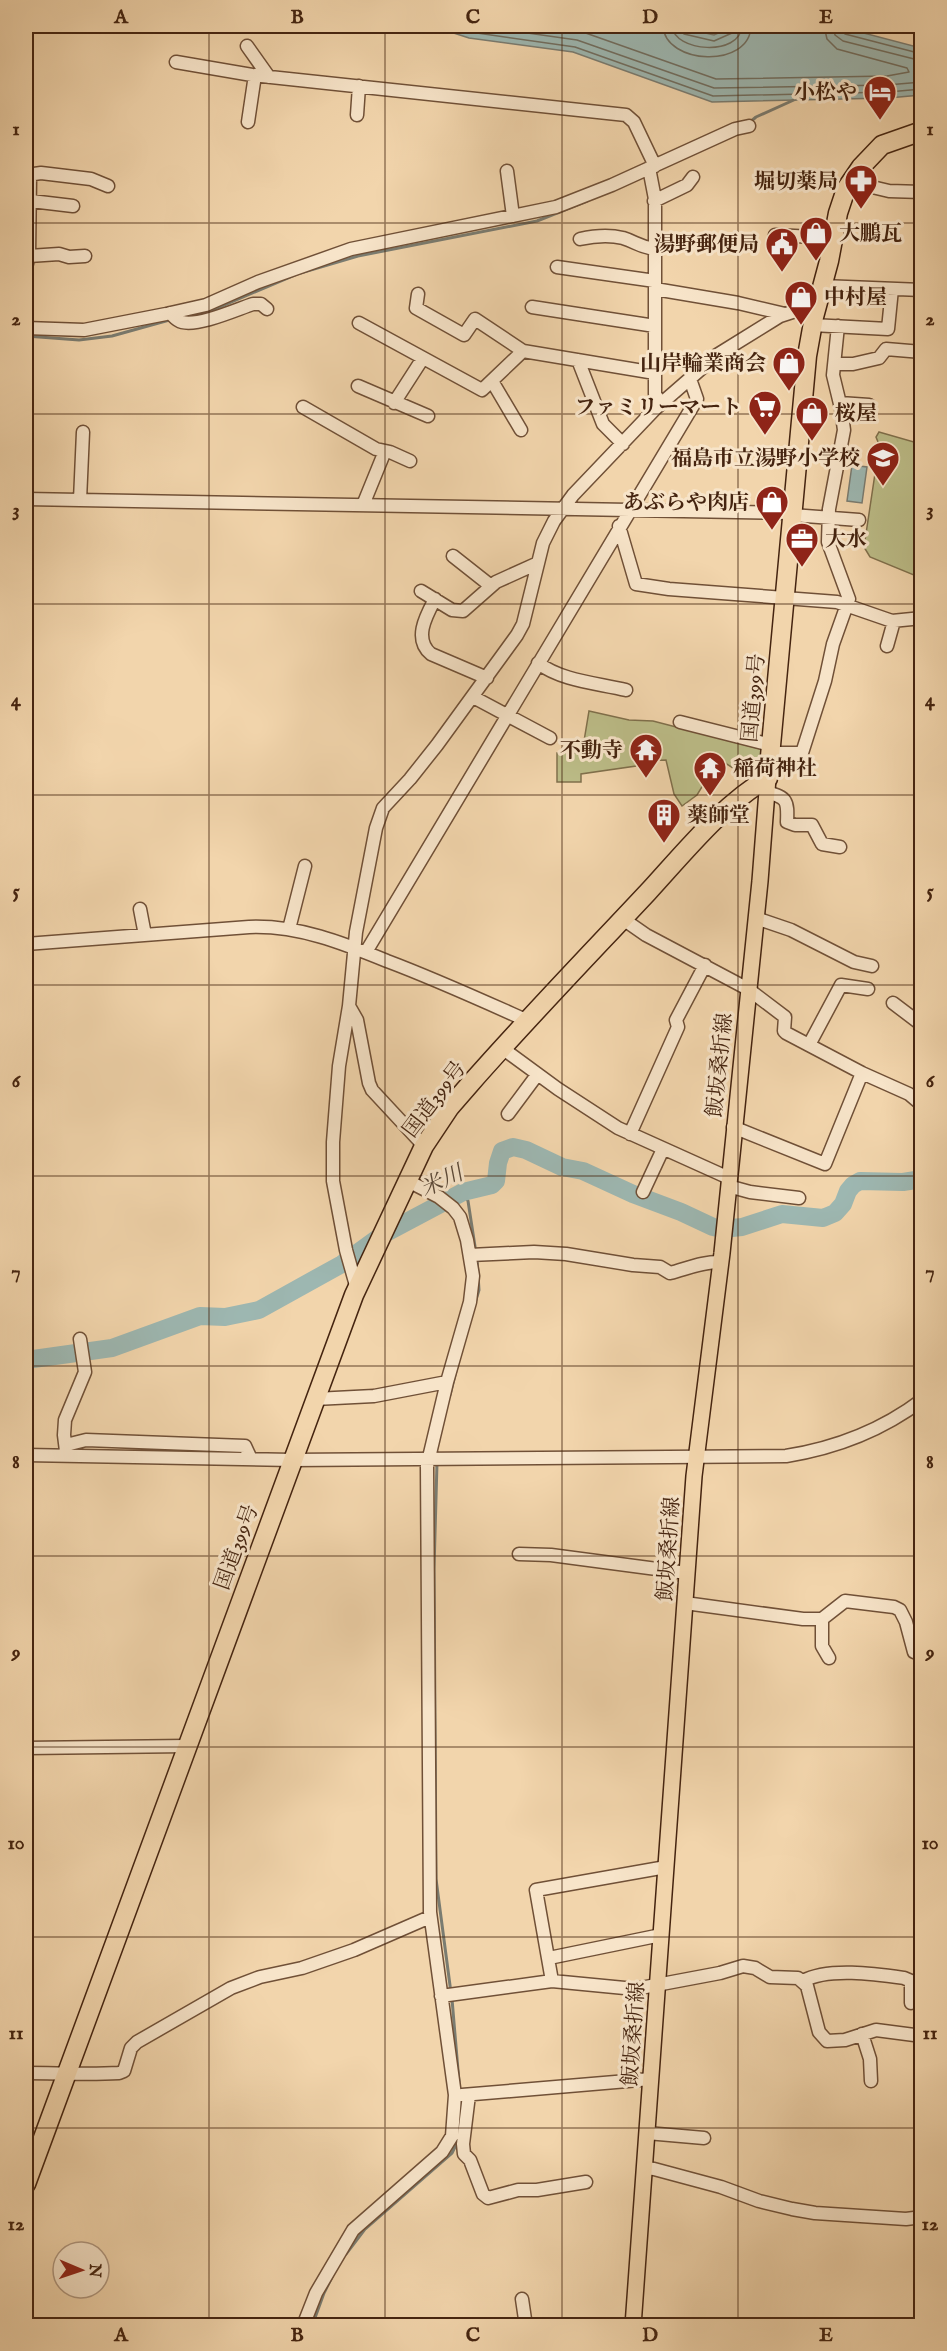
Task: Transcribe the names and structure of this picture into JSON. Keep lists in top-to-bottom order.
{
  "streets": {
    "highway": ["国道399号"],
    "main road": ["飯坂桑折線"]
  },
  "crossings": [
    ["国道399号", "飯坂桑折線"]
  ],
  "water": ["米川"],
  "places": {
    "hotel": ["小松や"],
    "pharmacy": ["堀切薬局"],
    "shop": [
      "大鵬瓦",
      "中村屋",
      "山岸輪業商会",
      "桜屋",
      "あぶらや肉店"
    ],
    "public building": ["湯野郵便局"],
    "supermarket": ["ファミリーマート"],
    "school or university": ["福島市立湯野小学校"],
    "office": ["大水"],
    "temple": ["不動寺", "稲荷神社"],
    "building": ["薬師堂"]
  },
  "north": "right",
  "grid": {
    "columns": [
      "A",
      "B",
      "C",
      "D",
      "E"
    ],
    "rows": [
      "1",
      "2",
      "3",
      "4",
      "5",
      "6",
      "7",
      "8",
      "9",
      "10",
      "11",
      "12"
    ]
  }
}
